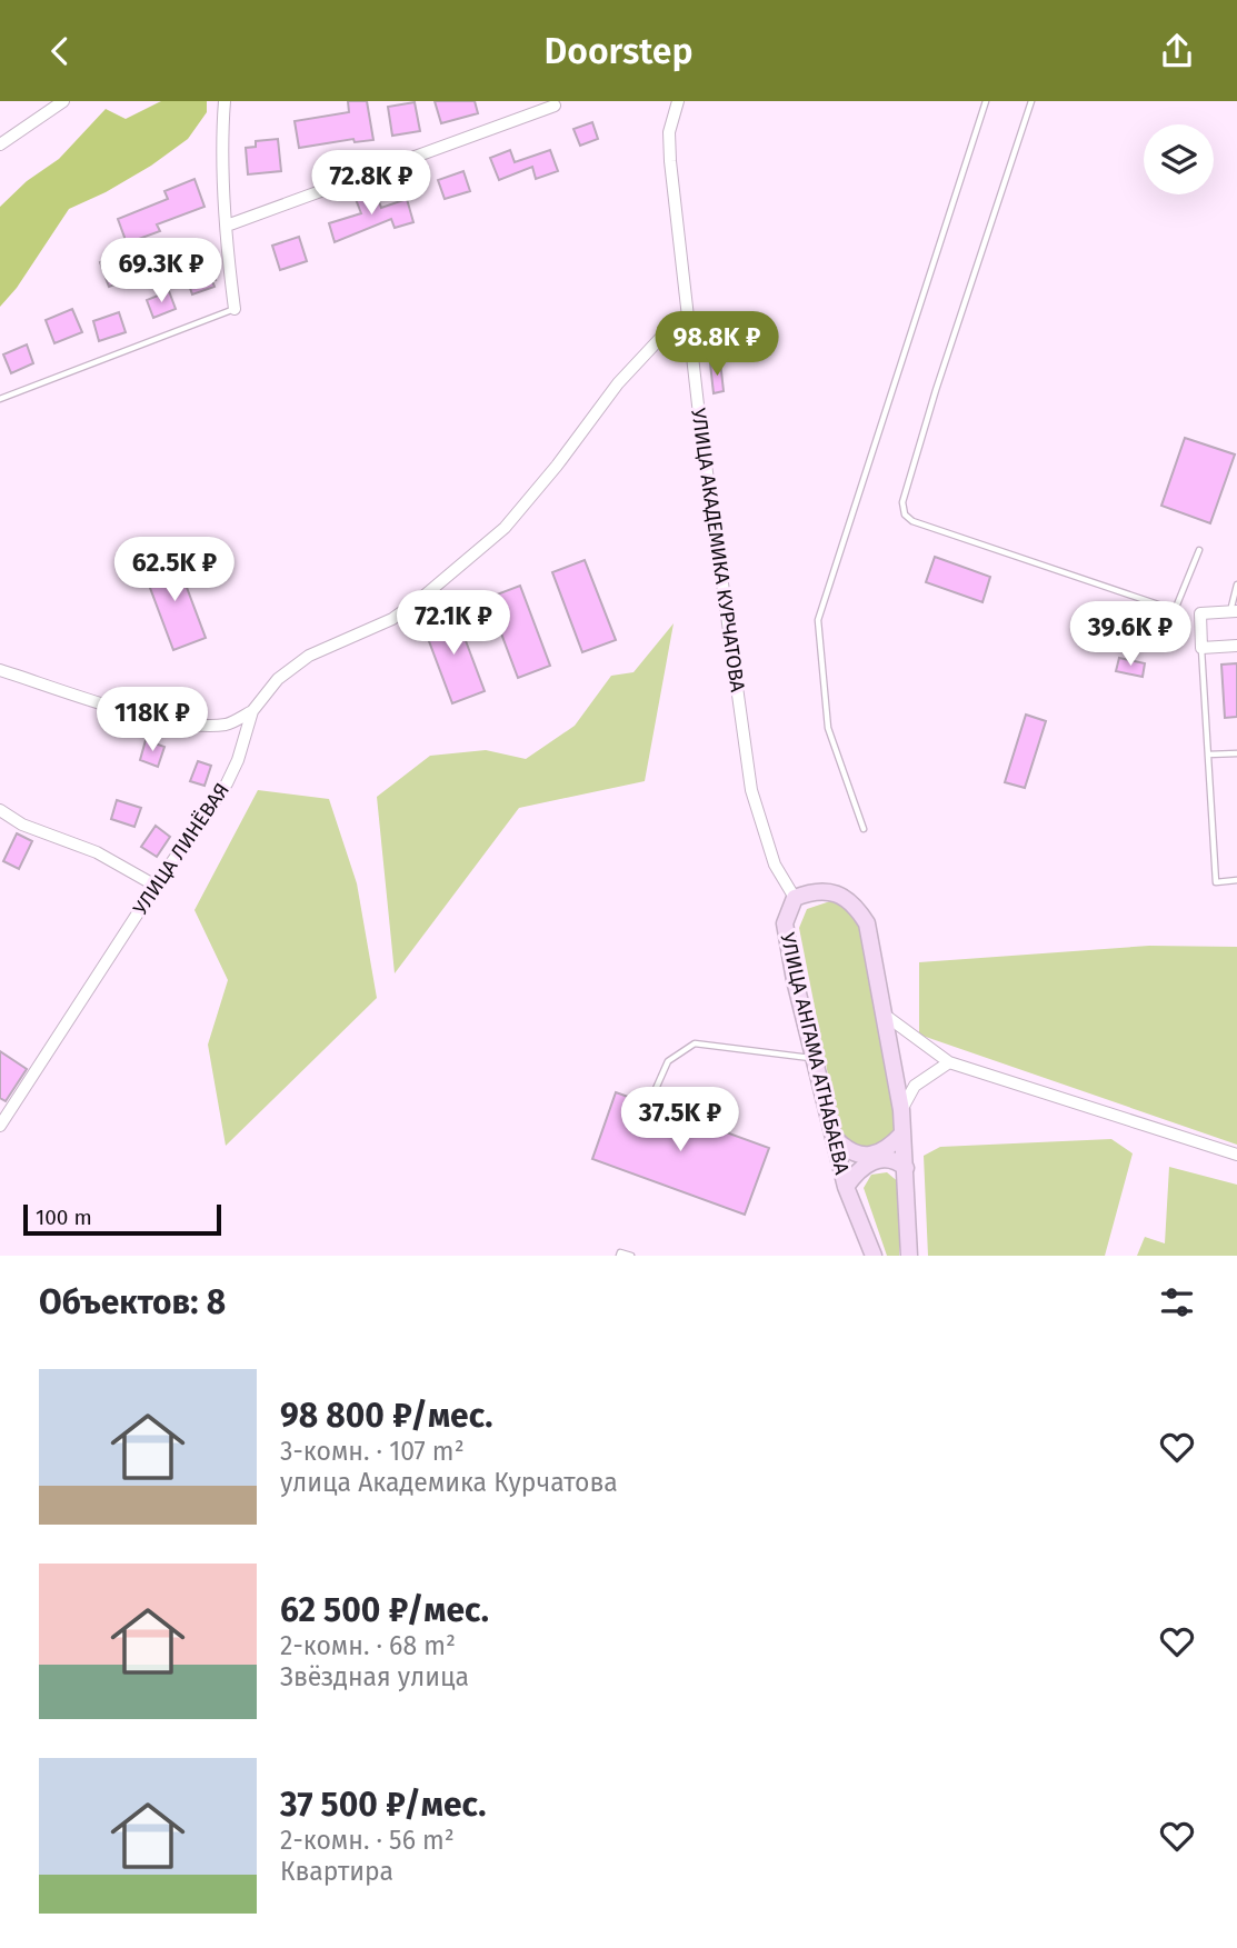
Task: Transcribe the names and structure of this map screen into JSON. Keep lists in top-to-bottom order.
{
  "streets": {
    "street": ["УЛИЦА АКАДЕМИКА КУРЧАТОВА", "УЛИЦА ЛИНЁВАЯ", "УЛИЦА АНГАМА АТНАБАЕВА"]
  },
  "crossings": [
    ["УЛИЦА АКАДЕМИКА КУРЧАТОВА", "УЛИЦА ЛИНЁВАЯ"],
    ["УЛИЦА АКАДЕМИКА КУРЧАТОВА", "УЛИЦА АНГАМА АТНАБАЕВА"]
  ],
  "scale_bar": "100 m",
  "page": {
    "header": "Doorstep",
    "price": [
      "72.8K ₽",
      "69.3K ₽",
      "98.8K ₽",
      "62.5K ₽",
      "72.1K ₽",
      "39.6K ₽",
      "118K ₽",
      "37.5K ₽"
    ],
    "scale": "100 m",
    "heading": "Объектов: 8",
    "list": [
      {
        "name": "98 800 ₽/мес.",
        "note": "3-комн. · 107 m² · улица Академика Курчатова"
      },
      {
        "name": "62 500 ₽/мес.",
        "note": "2-комн. · 68 m² · Звёздная улица"
      },
      {
        "name": "37 500 ₽/мес.",
        "note": "2-комн. · 56 m² · Квартира"
      }
    ]
  }
}
